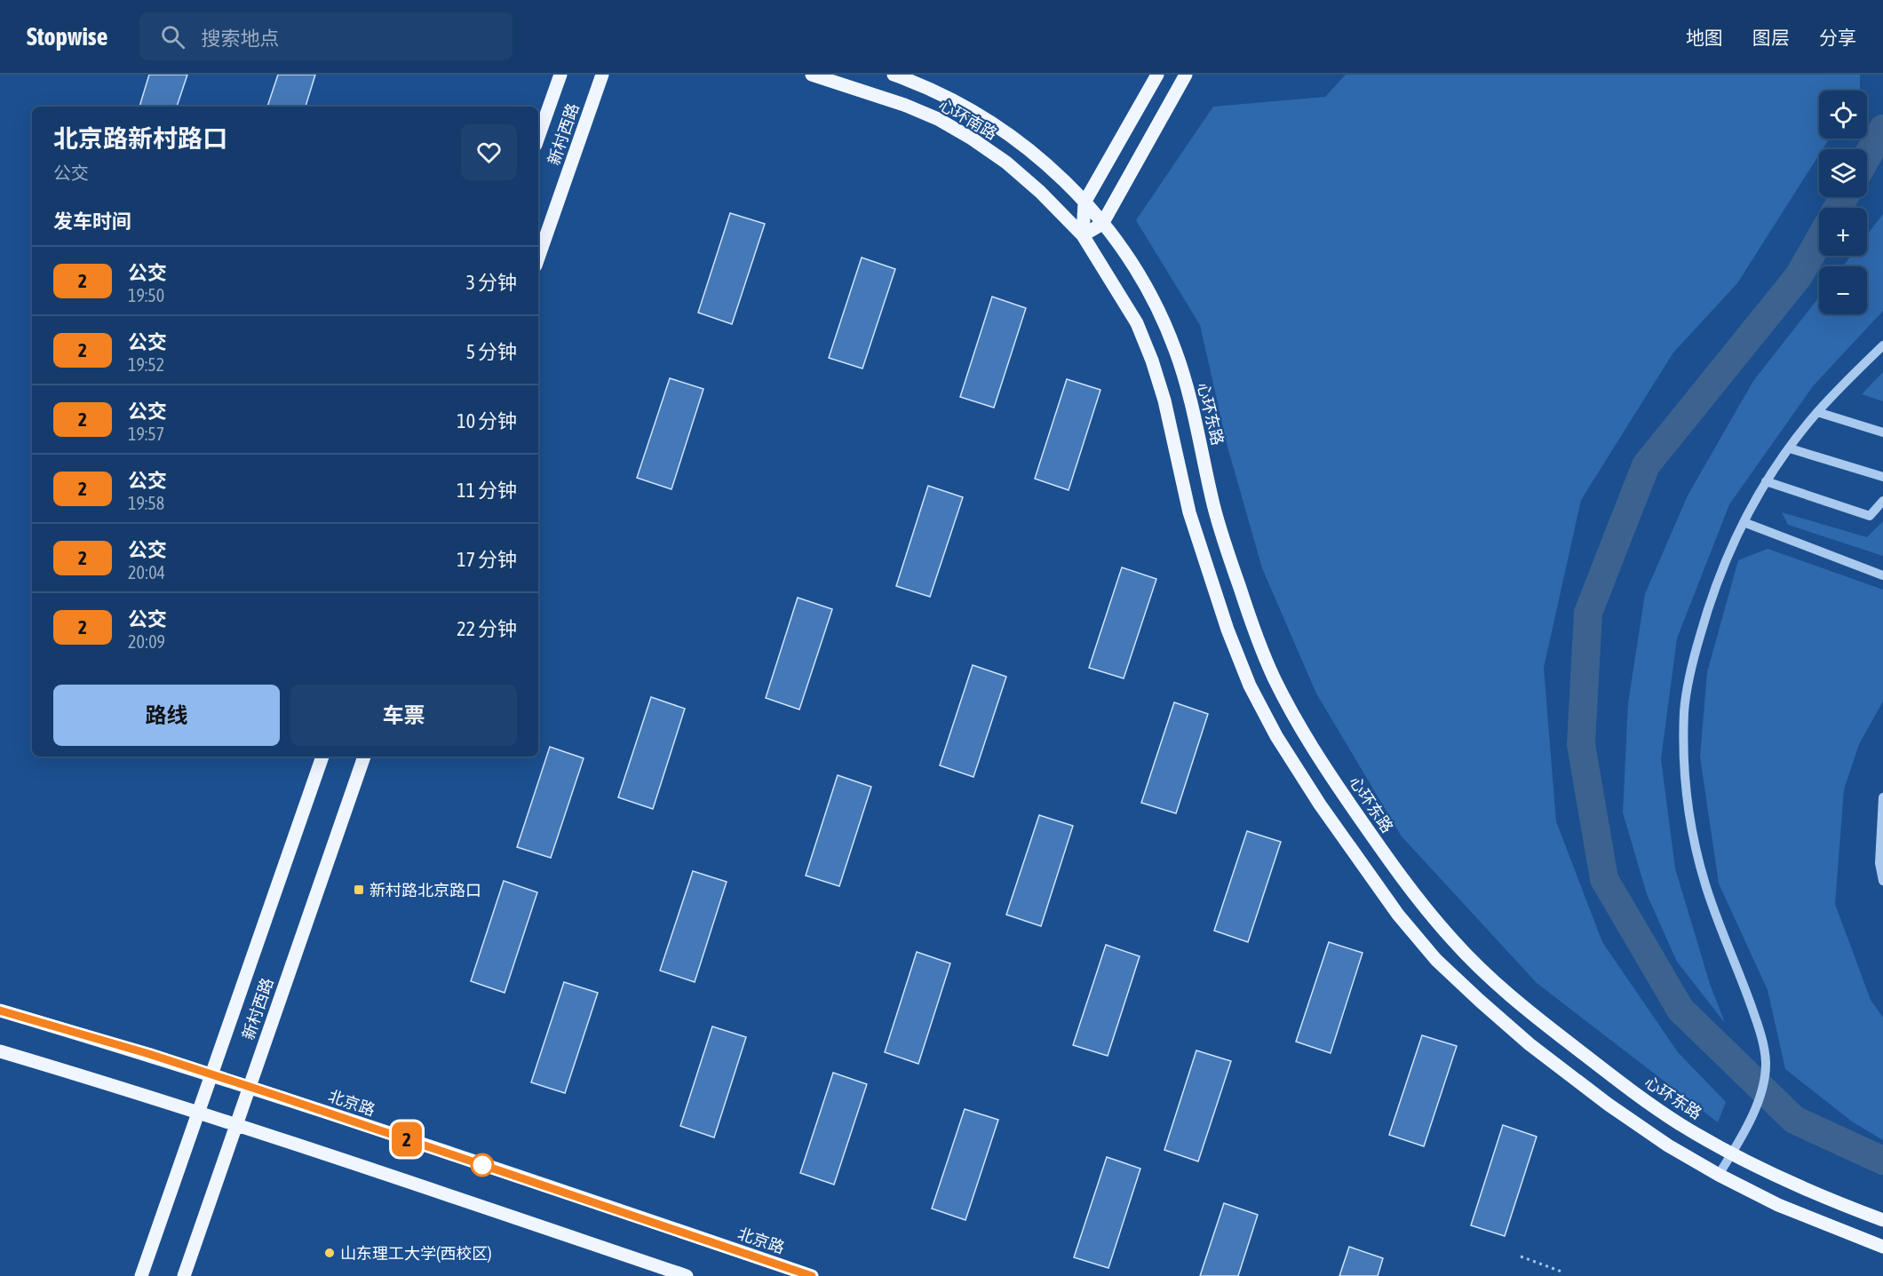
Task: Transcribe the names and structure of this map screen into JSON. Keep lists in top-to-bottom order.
{
  "streets": {
    "main road": [
      "心环南路",
      "新村西路",
      "心环东路",
      "北京路"
    ]
  },
  "crossings": [
    ["心环南路", "心环东路"],
    ["新村西路", "北京路"]
  ],
  "places": {
    "transit": ["新村路北京路口"],
    "other": ["山东理工大学(西校区)"]
  },
  "lines": ["bus line 2"],
  "page": {
    "header": "Stopwise",
    "search": "搜索地点",
    "nav": ["地图", "图层", "分享"],
    "on_map": "2",
    "map_buttons": ["+", "−"],
    "heading": [
      ["北京路新村路口", "公交"],
      "发车时间"
    ],
    "list": [
      {
        "mark": "2",
        "name": "公交",
        "note": "19:50",
        "value": "3 分钟"
      },
      {
        "mark": "2",
        "name": "公交",
        "note": "19:52",
        "value": "5 分钟"
      },
      {
        "mark": "2",
        "name": "公交",
        "note": "19:57",
        "value": "10 分钟"
      },
      {
        "mark": "2",
        "name": "公交",
        "note": "19:58",
        "value": "11 分钟"
      },
      {
        "mark": "2",
        "name": "公交",
        "note": "20:04",
        "value": "17 分钟"
      },
      {
        "mark": "2",
        "name": "公交",
        "note": "20:09",
        "value": "22 分钟"
      }
    ],
    "buttons": ["路线", "车票"]
  }
}
